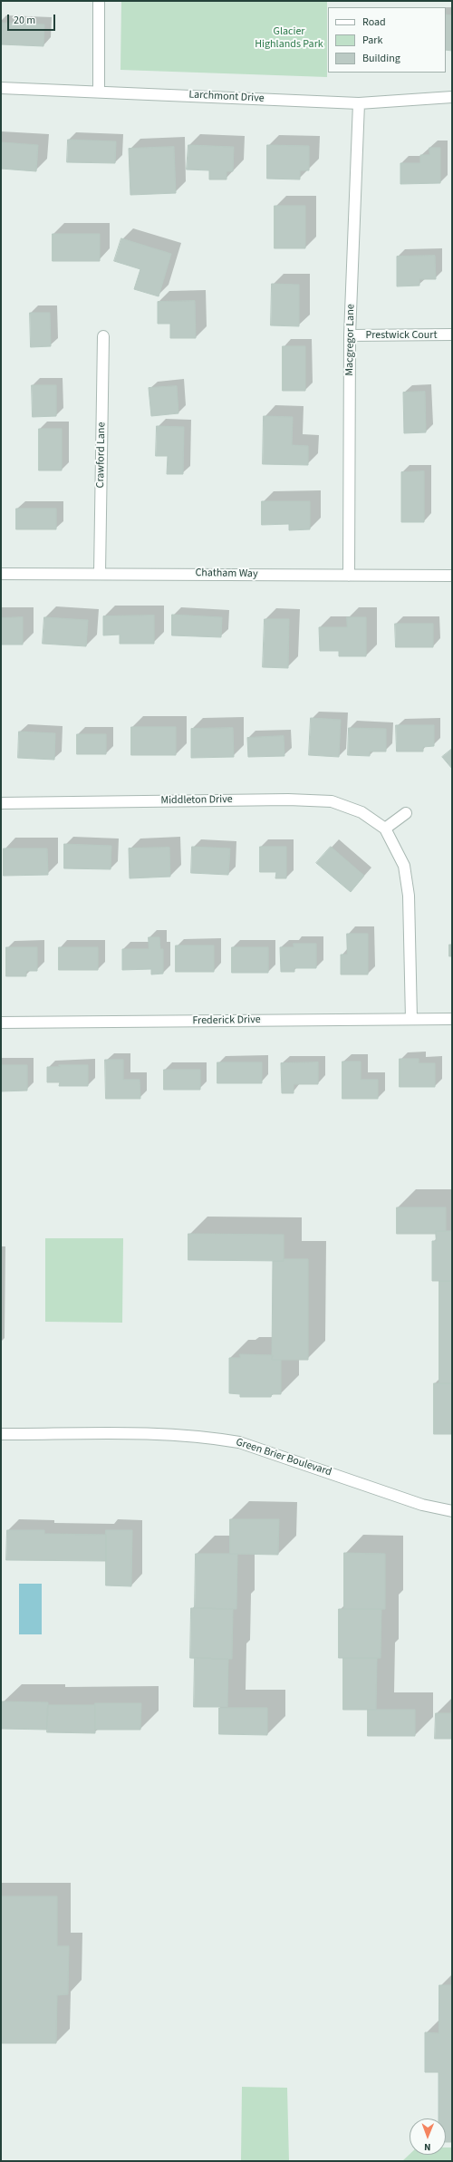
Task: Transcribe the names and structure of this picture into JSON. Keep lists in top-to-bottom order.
{
  "streets": {
    "street": [
      "Larchmont Drive",
      "Prestwick Court",
      "Macgregor Lane",
      "Crawford Lane",
      "Chatham Way",
      "Middleton Drive",
      "Frederick Drive",
      "Green Brier Boulevard"
    ]
  },
  "crossings": [
    ["Larchmont Drive", "Macgregor Lane"],
    ["Prestwick Court", "Macgregor Lane"],
    ["Macgregor Lane", "Chatham Way"],
    ["Crawford Lane", "Chatham Way"],
    ["Middleton Drive", "Frederick Drive"]
  ],
  "parks": ["Glacier Highlands Park"],
  "legend": ["Road", "Park", "Building"],
  "scale_bar": "20 m",
  "north": "bottom"
}
